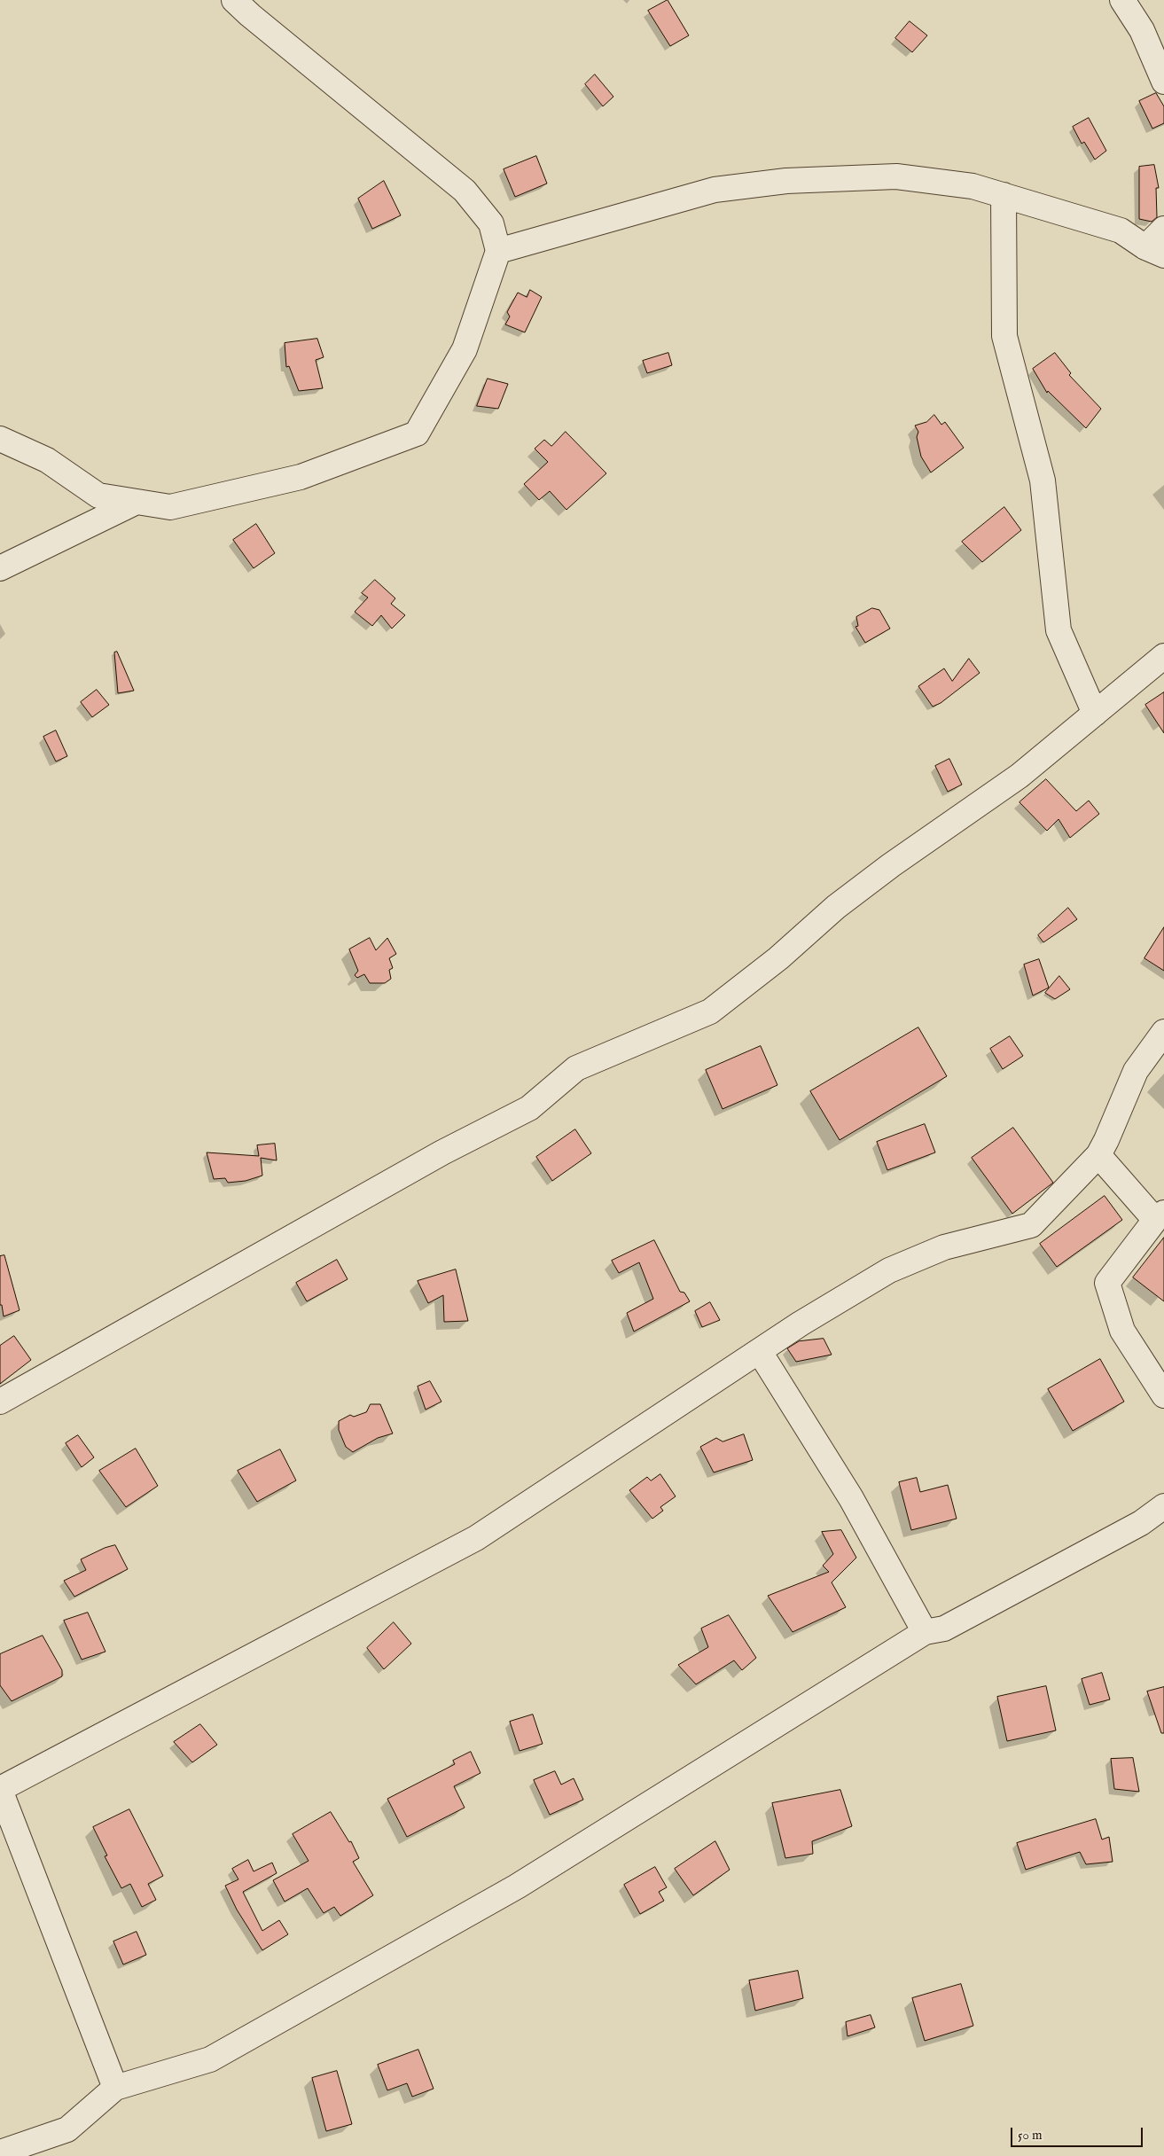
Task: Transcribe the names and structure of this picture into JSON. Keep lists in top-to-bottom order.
{
  "scale_bar": "50 m"
}
